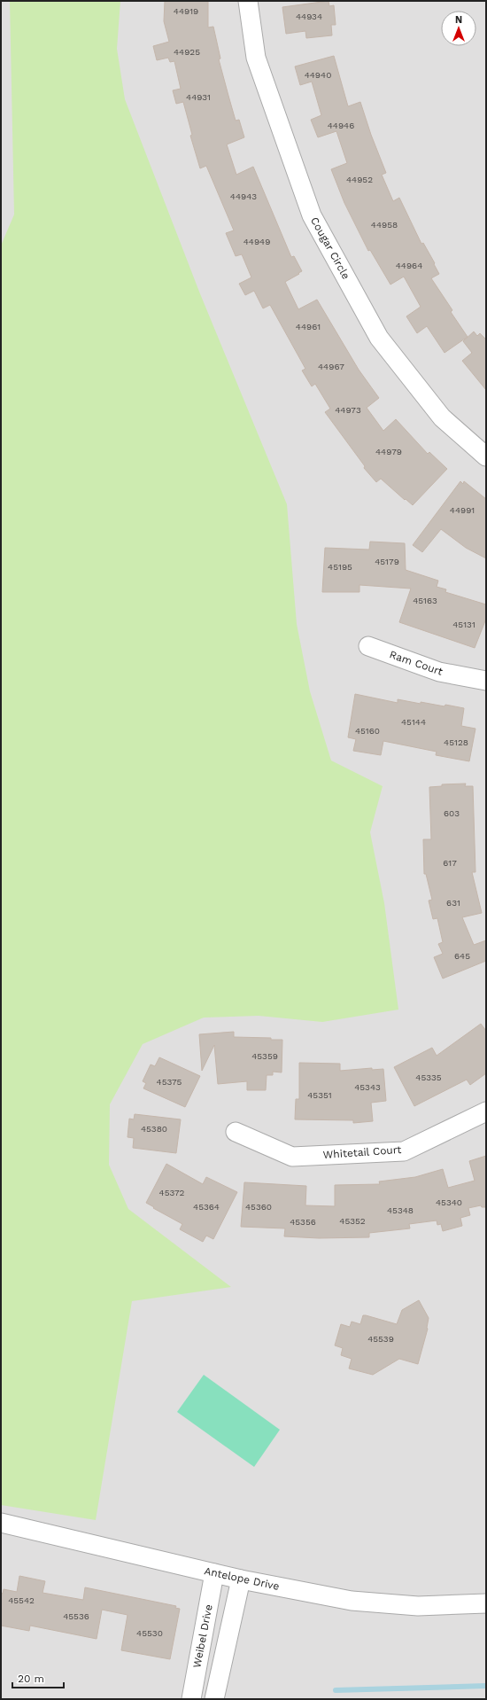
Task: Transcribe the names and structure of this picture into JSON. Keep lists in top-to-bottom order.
{
  "streets": {
    "street": [
      "Cougar Circle",
      "Ram Court",
      "Whitetail Court",
      "Antelope Drive",
      "Weibel Drive"
    ]
  },
  "crossings": [
    ["Antelope Drive", "Weibel Drive"]
  ],
  "house_numbers": [
    "44919",
    "44934",
    "44925",
    "44940",
    "44931",
    "44946",
    "44952",
    "44943",
    "44958",
    "44949",
    "44964",
    "44961",
    "44967",
    "44973",
    "44979",
    "44991",
    "45179",
    "45195",
    "45163",
    "45131",
    "45144",
    "45160",
    "45128",
    "603",
    "617",
    "631",
    "645",
    "45359",
    "45335",
    "45375",
    "45343",
    "45351",
    "45380",
    "45372",
    "45340",
    "45364",
    "45360",
    "45348",
    "45352",
    "45356",
    "45539",
    "45542",
    "45536",
    "45530"
  ],
  "scale_bar": "20 m",
  "north": "top"
}
